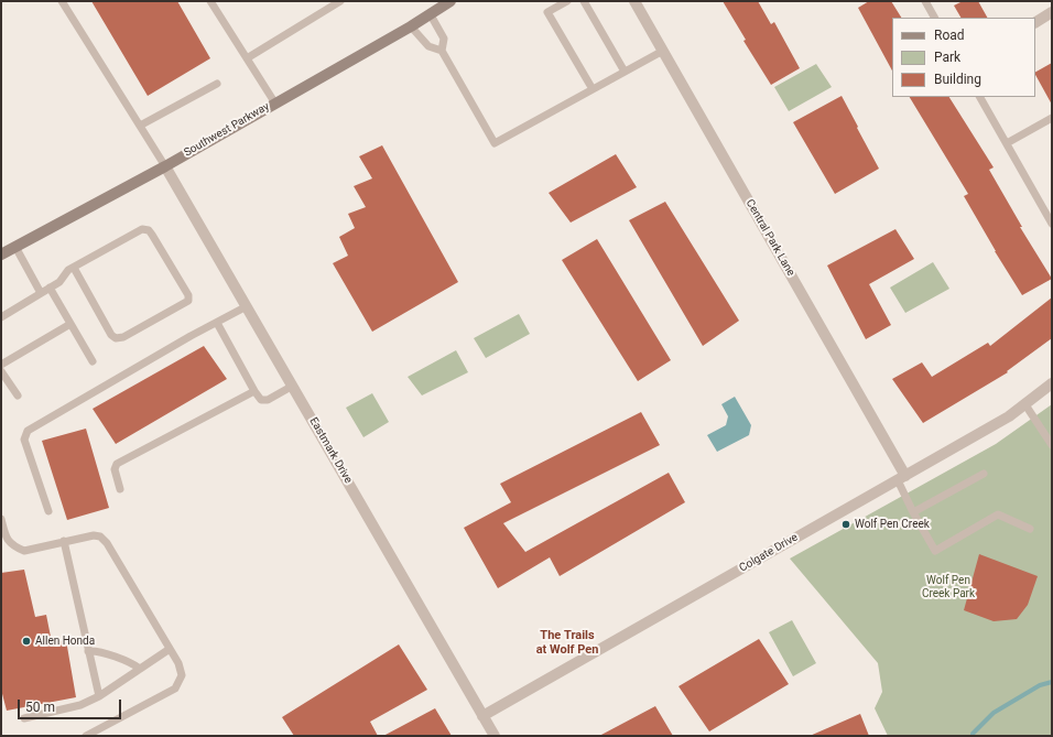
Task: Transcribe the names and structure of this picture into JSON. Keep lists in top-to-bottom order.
{
  "streets": {
    "main road": ["Southwest Parkway"],
    "street": ["Central Park Lane", "Eastmark Drive", "Colgate Drive"]
  },
  "crossings": [
    ["Southwest Parkway", "Eastmark Drive"],
    ["Central Park Lane", "Colgate Drive"],
    ["Eastmark Drive", "Colgate Drive"]
  ],
  "districts": ["The Trails at Wolf Pen"],
  "parks": ["Wolf Pen Creek Park"],
  "places": ["Wolf Pen Creek", "Allen Honda"],
  "legend": ["Road", "Park", "Building"],
  "scale_bar": "50 m"
}
